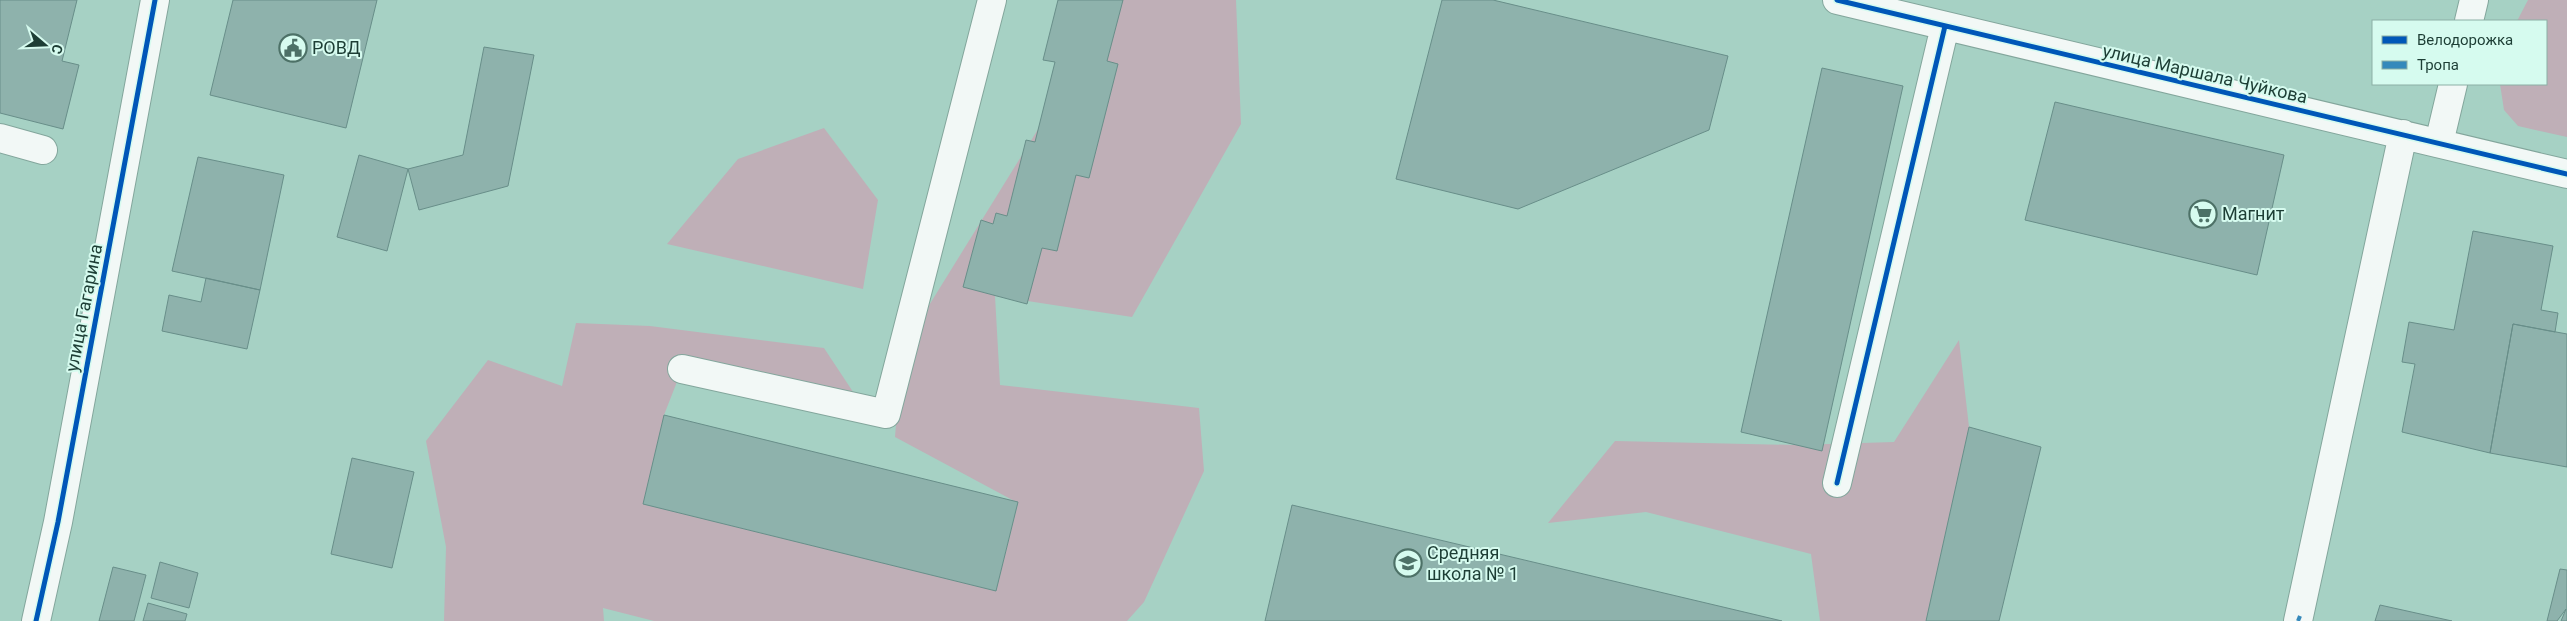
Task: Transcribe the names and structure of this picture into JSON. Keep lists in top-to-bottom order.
{
  "streets": {
    "street": ["улица Маршала Чуйкова", "улица Гагарина"]
  },
  "places": {
    "public building": ["РОВД"],
    "supermarket": ["Магнит"],
    "school or university": ["Средняя школа № 1"]
  },
  "legend": ["Велодорожка", "Тропа"],
  "north": "right"
}
